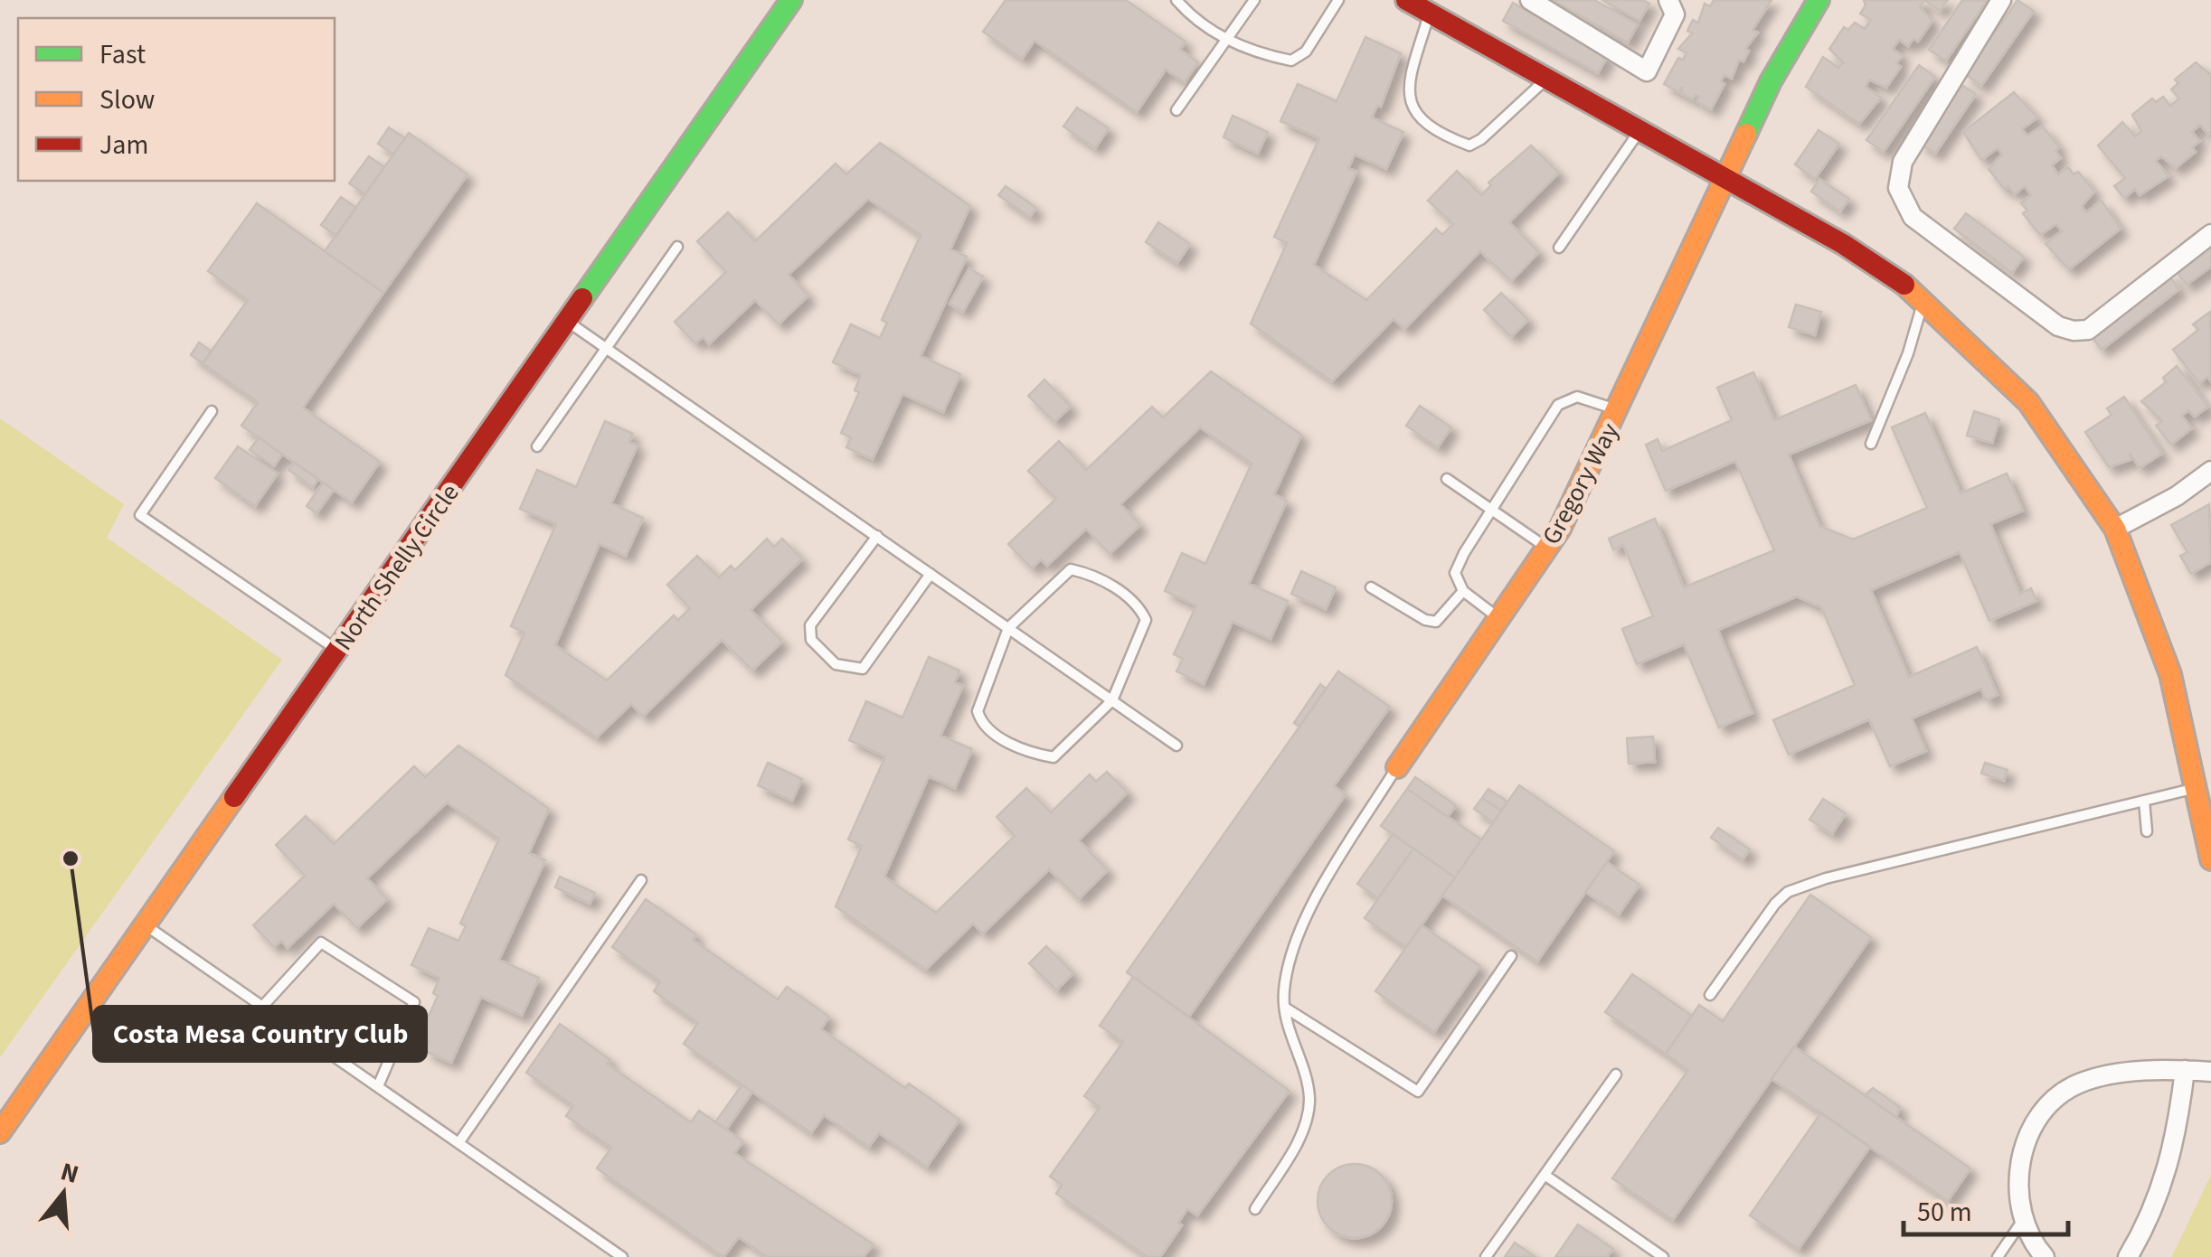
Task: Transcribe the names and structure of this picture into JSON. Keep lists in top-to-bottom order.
{
  "streets": {
    "street": ["Gregory Way", "North Shelly Circle"]
  },
  "places": ["Costa Mesa Country Club"],
  "legend": ["Fast", "Slow", "Jam"],
  "scale_bar": "50 m",
  "north": "top"
}
